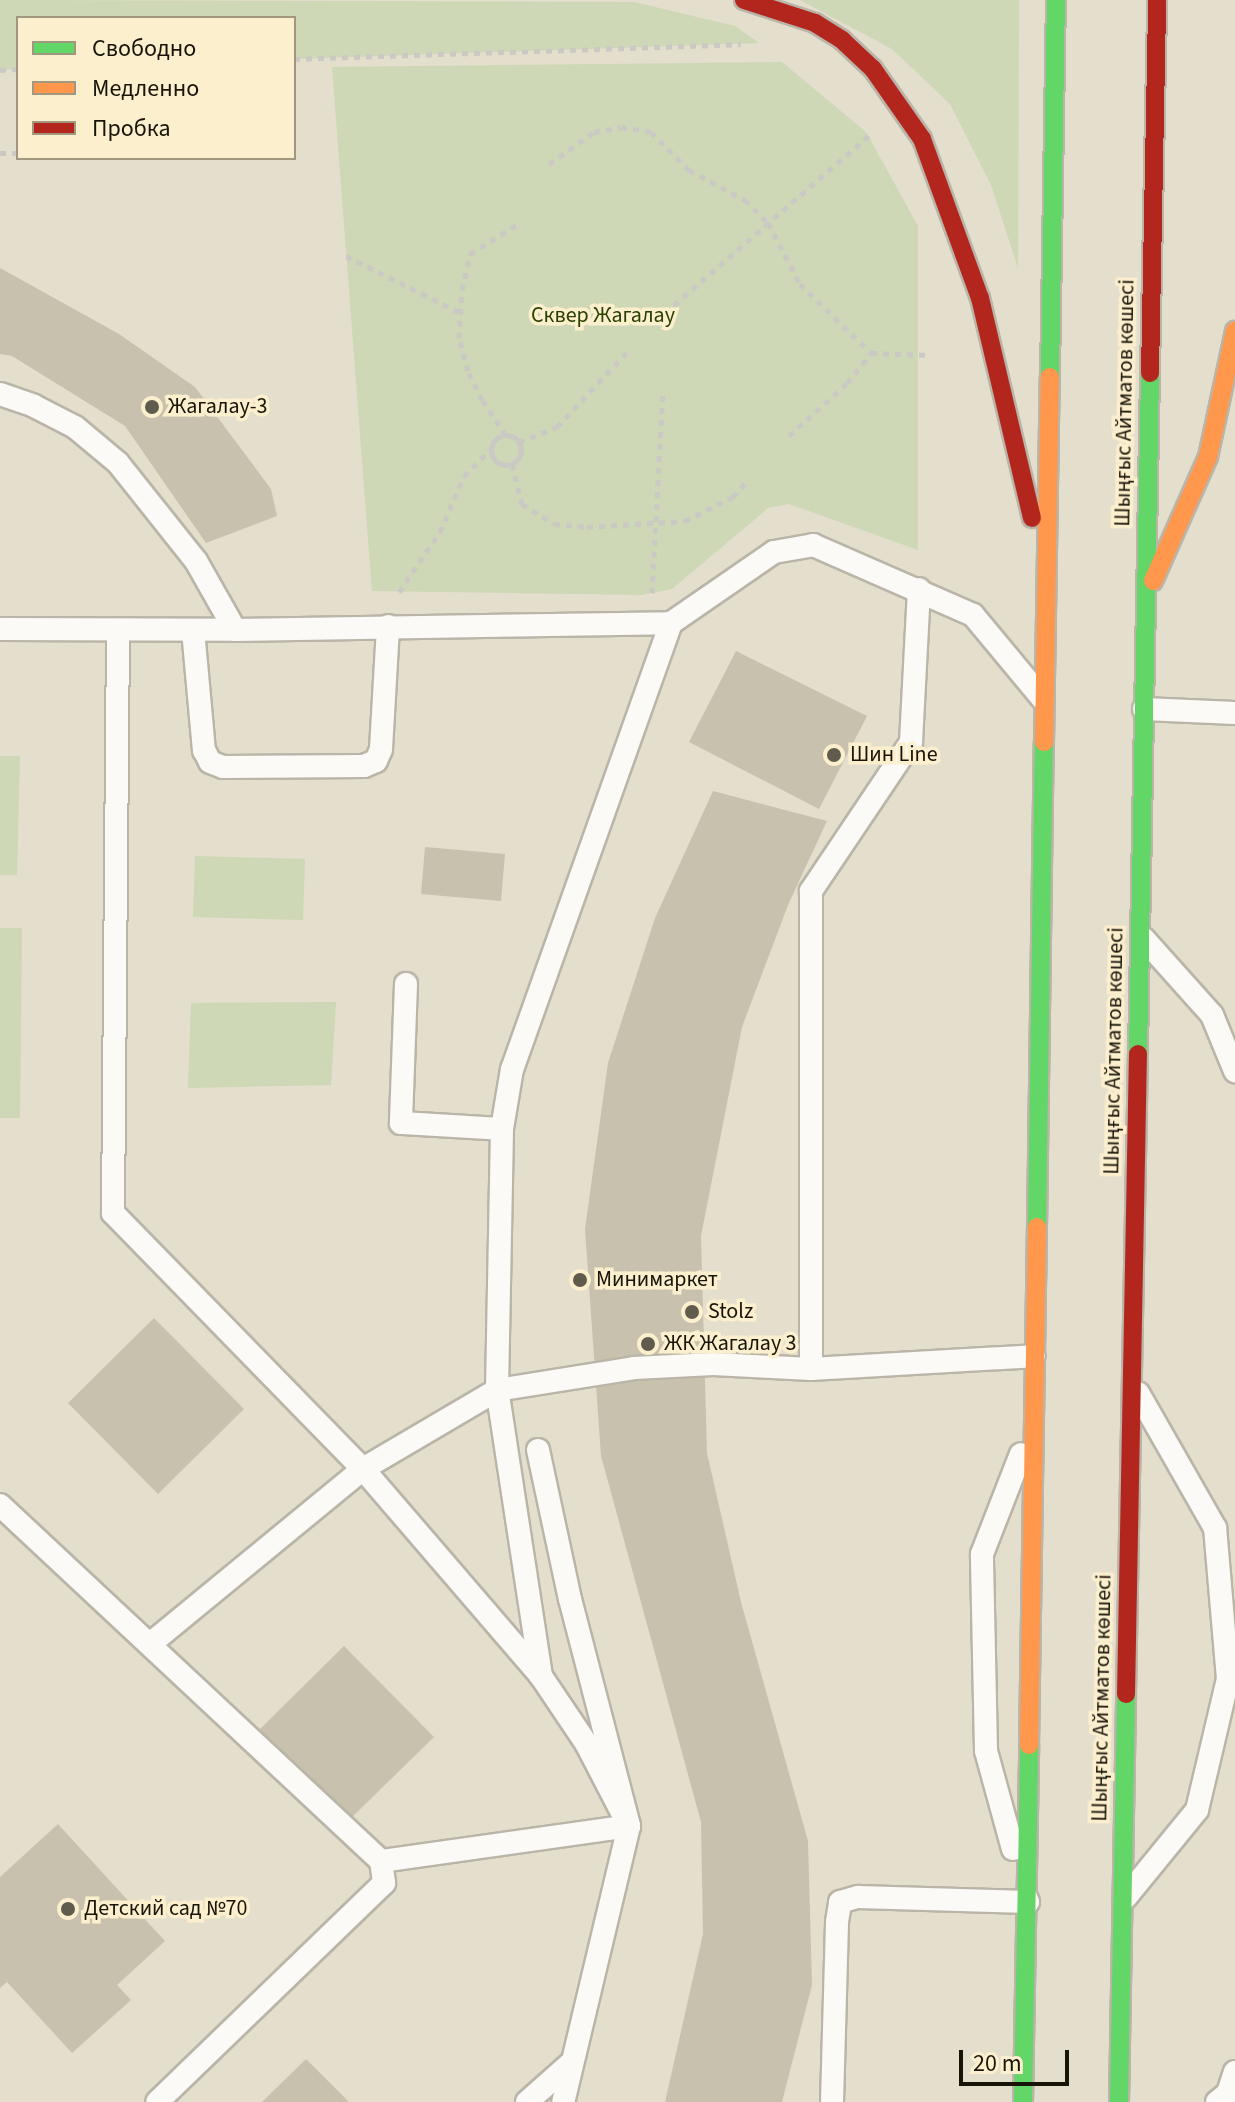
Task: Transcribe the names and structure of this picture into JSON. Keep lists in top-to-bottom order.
{
  "streets": {
    "main road": ["Шыңғыс Айтматов көшесі"]
  },
  "parks": ["Сквер Жагалау"],
  "places": [
    "Жагалау-3",
    "Шин Line",
    "Минимаркет",
    "Stolz",
    "ЖК Жагалау 3",
    "Детский сад №70"
  ],
  "legend": ["Свободно", "Медленно", "Пробка"],
  "scale_bar": "20 m"
}
